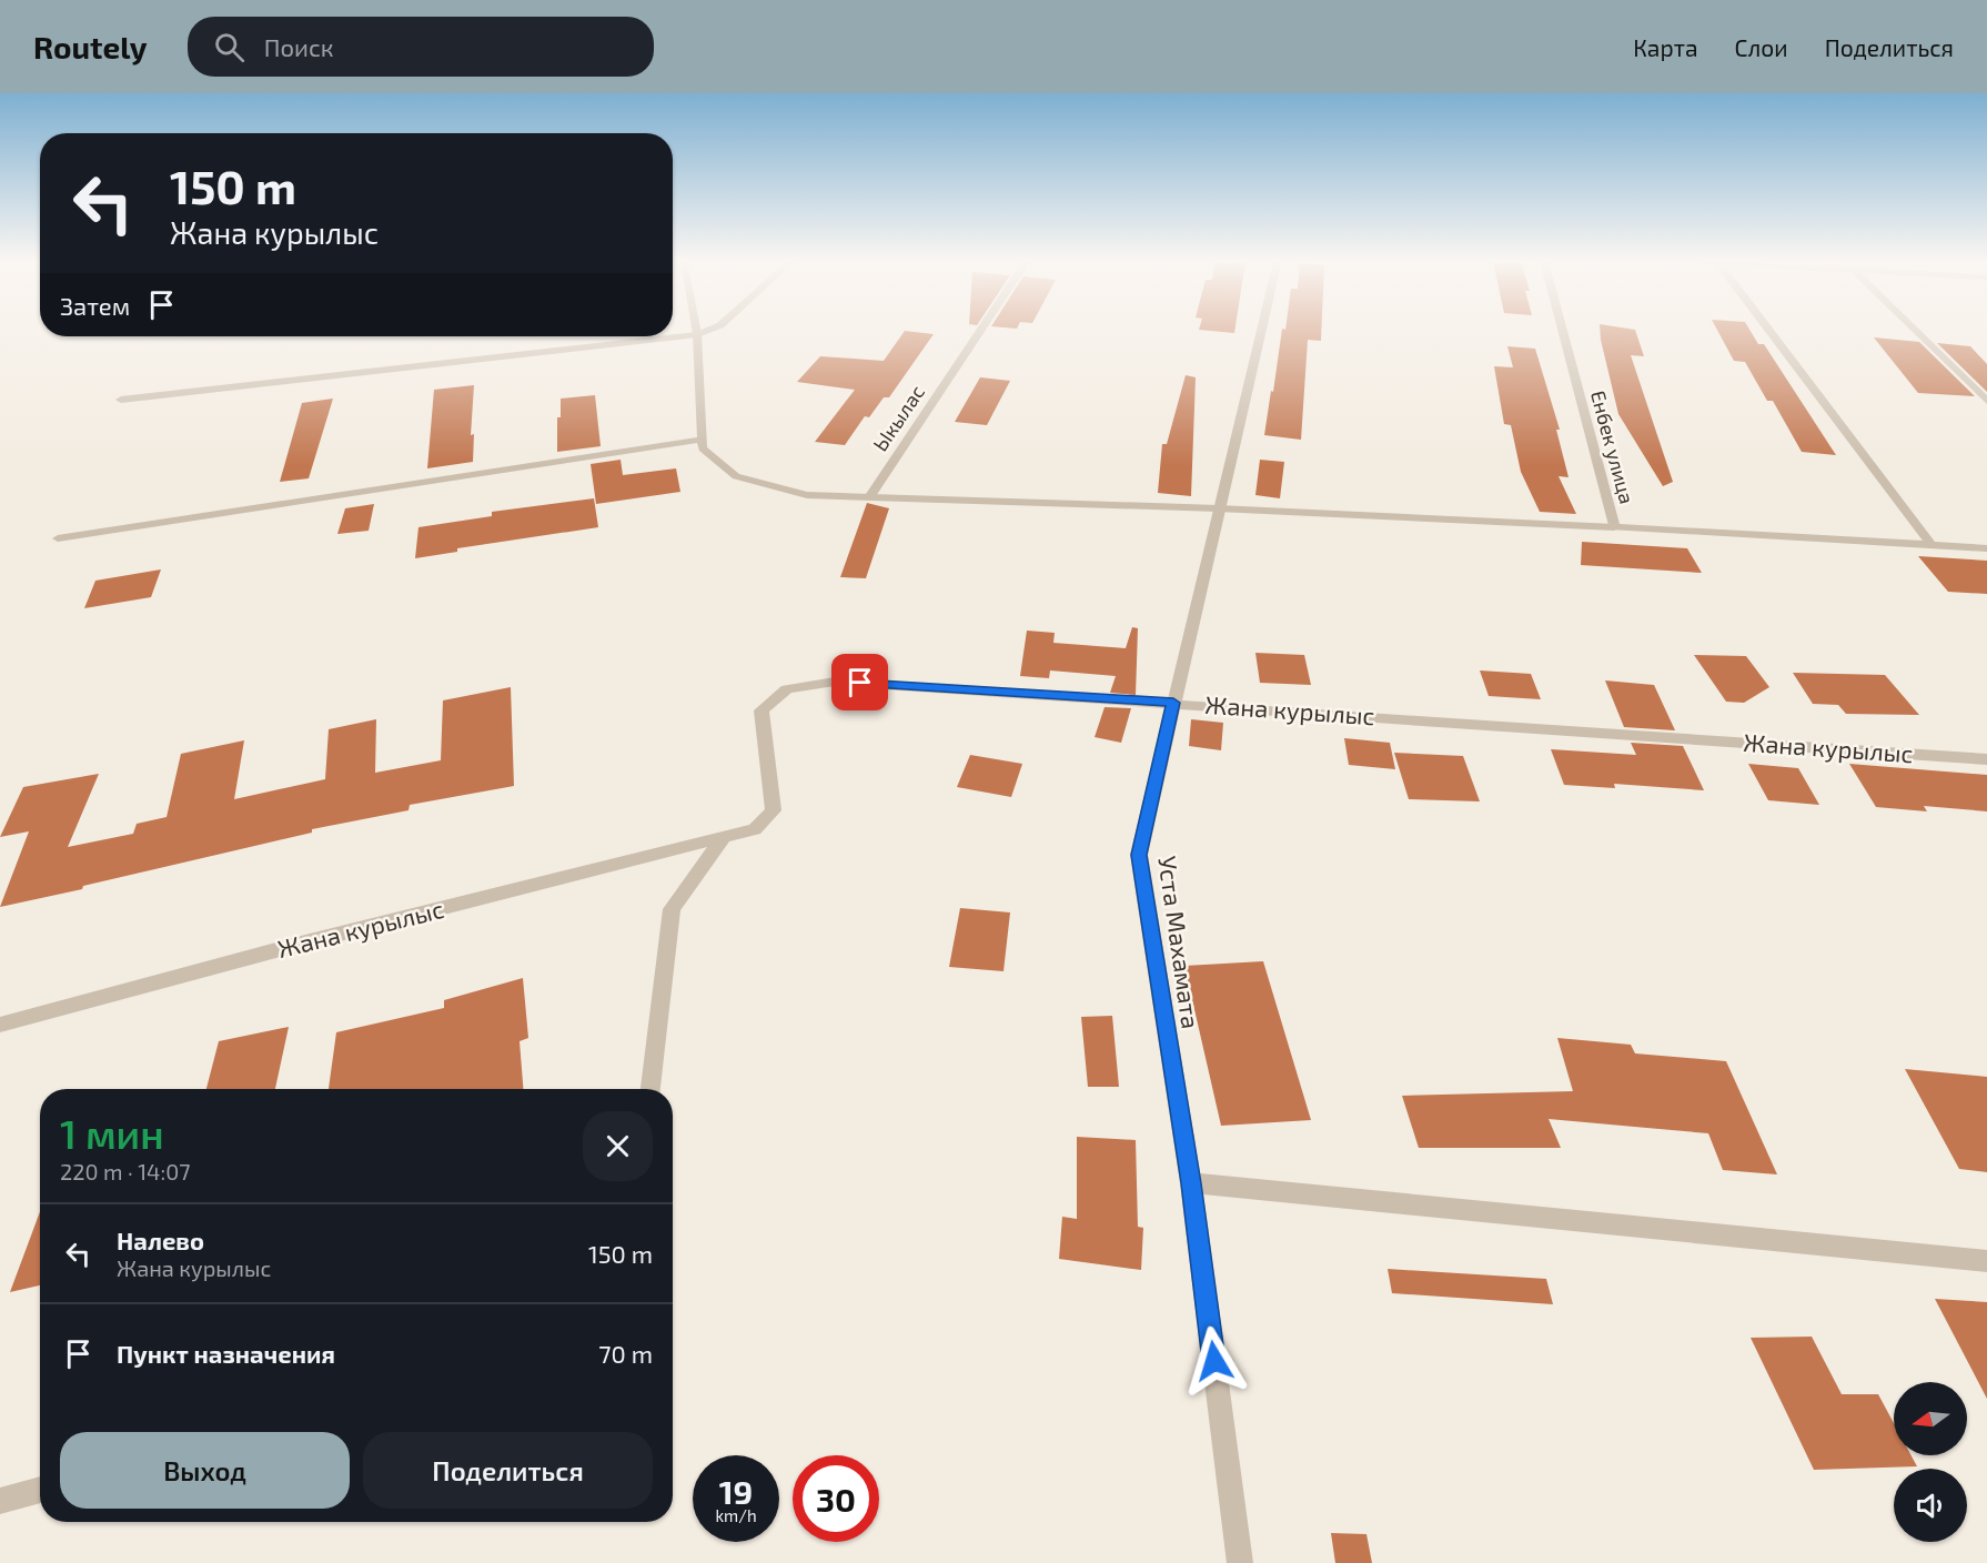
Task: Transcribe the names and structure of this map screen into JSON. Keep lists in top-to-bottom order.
{
  "streets": {
    "street": [
      "Ыкылас",
      "Енбек улица",
      "Жана курылыс",
      "Уста Махамата"
    ]
  },
  "crossings": [
    ["Жана курылыс", "Уста Махамата"]
  ],
  "north": "left",
  "page": {
    "header": "Routely",
    "search": "Поиск",
    "nav": ["Карта", "Слои", "Поделиться"],
    "turn": ["150 m", "Жана курылыс"],
    "then": "Затем",
    "heading": ["1 мин", "220 m · 14:07"],
    "list": [
      {
        "name": "Налево",
        "note": "Жана курылыс",
        "value": "150 m"
      },
      {
        "name": "Пункт назначения",
        "value": "70 m"
      }
    ],
    "buttons": ["Выход", "Поделиться"],
    "speed": "19 km/h",
    "limit": "30"
  }
}
